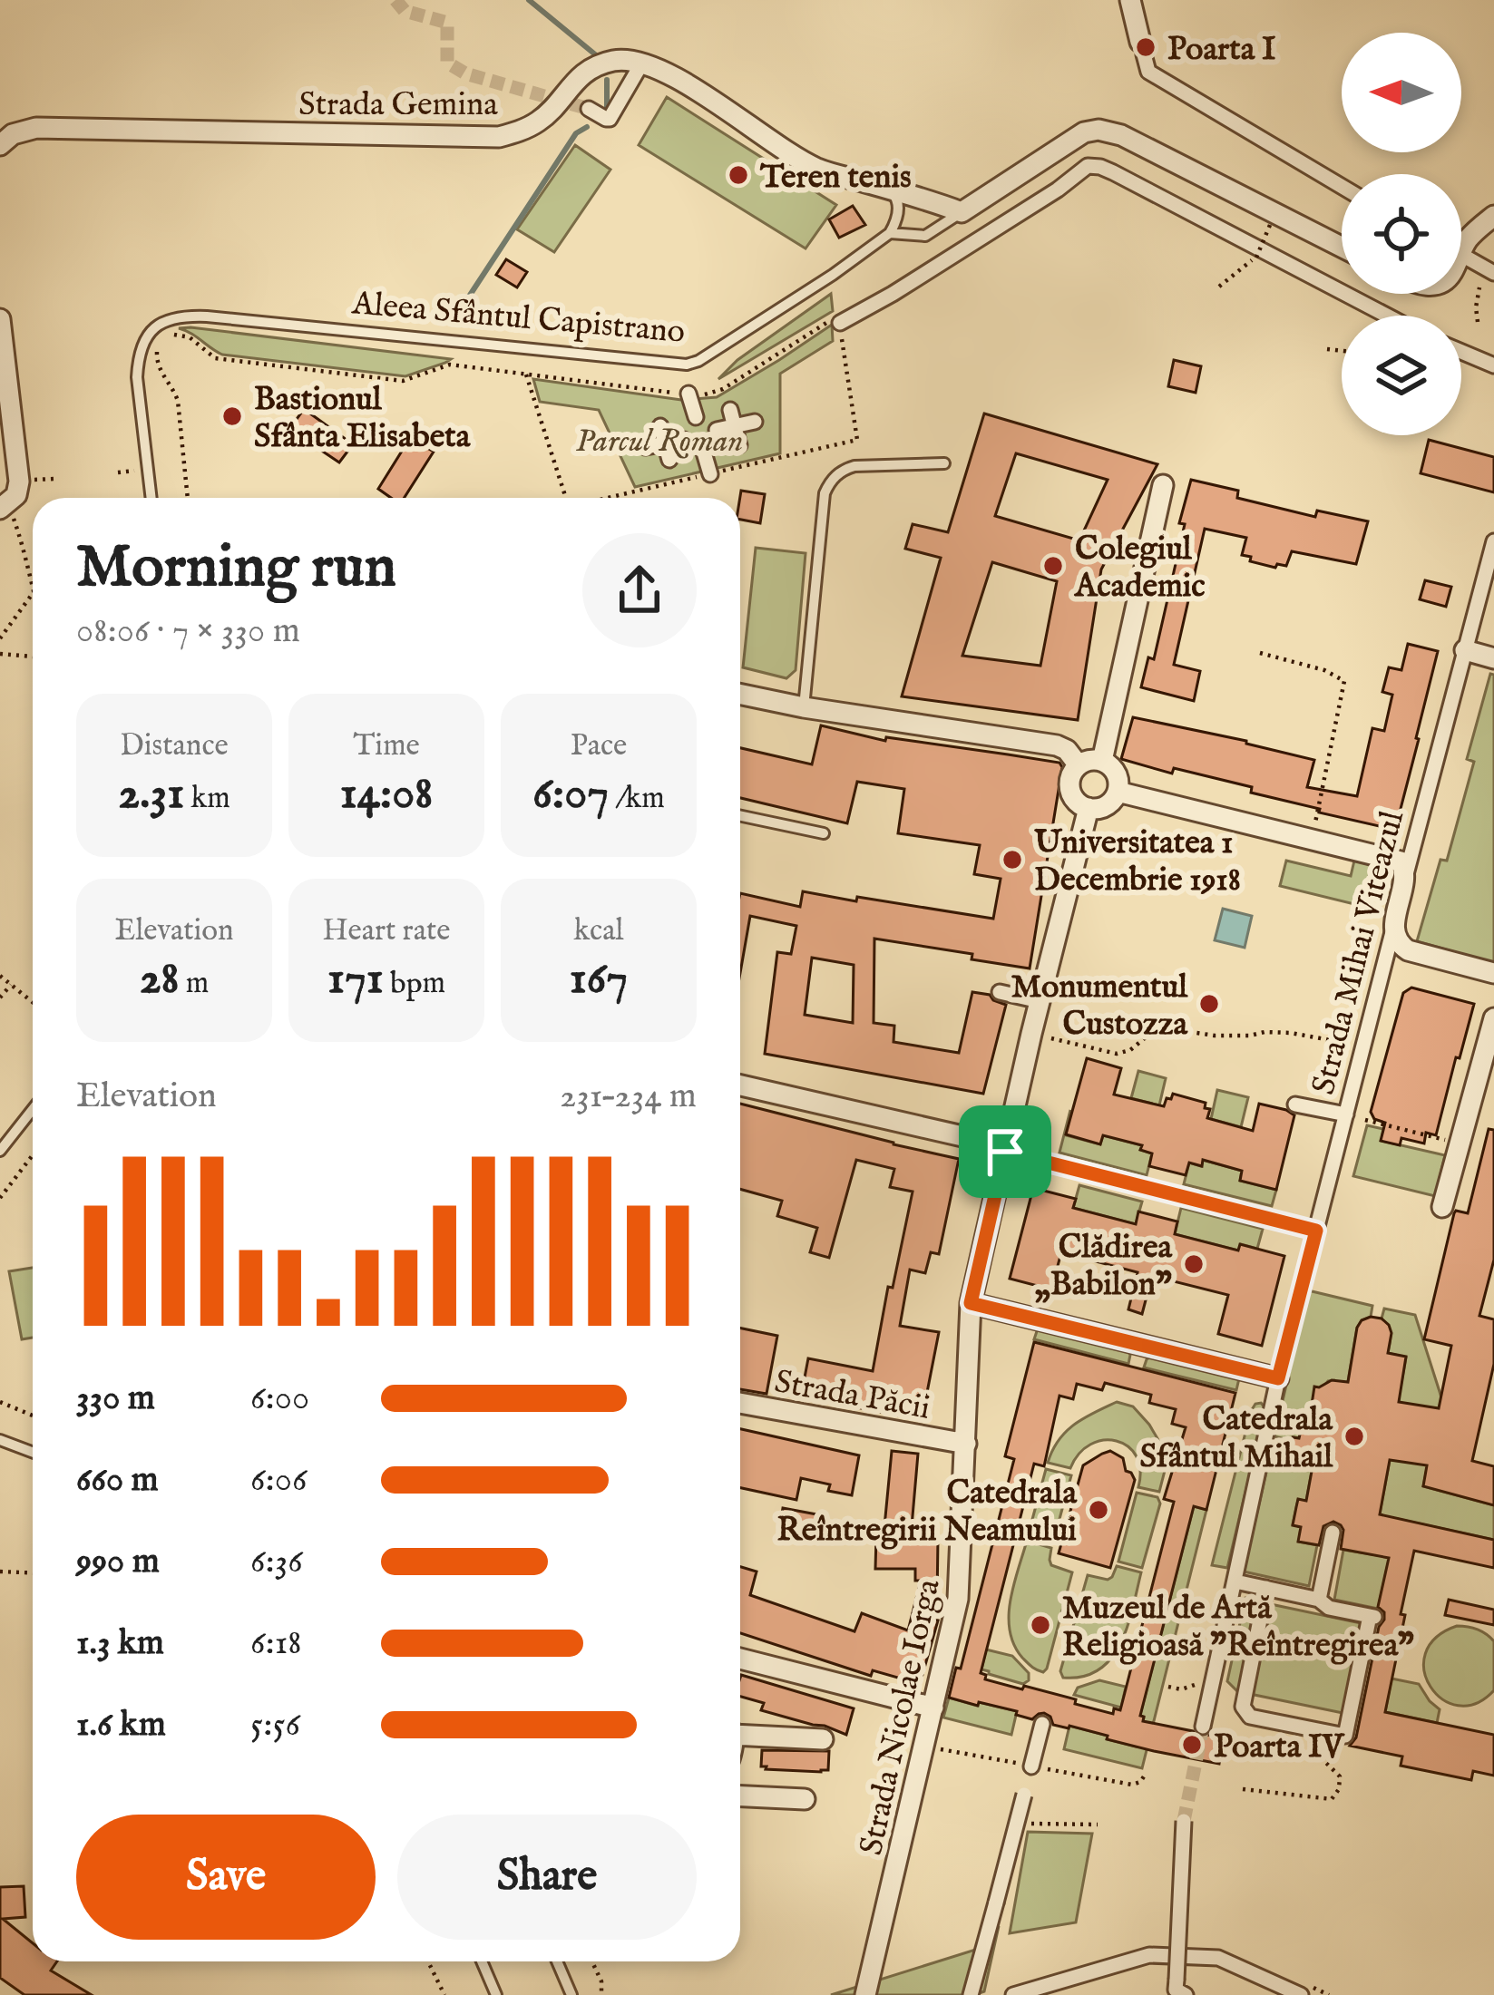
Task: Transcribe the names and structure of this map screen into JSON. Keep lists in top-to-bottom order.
{
  "streets": {
    "street": [
      "Strada Gemina",
      "Aleea Sfântul Capistrano",
      "Strada Mihai Viteazul",
      "Strada Păcii",
      "Strada Nicolae Iorga"
    ]
  },
  "crossings": [
    ["Strada Păcii", "Strada Nicolae Iorga"]
  ],
  "parks": ["Parcul Roman"],
  "places": [
    "Poarta I",
    "Teren tenis",
    "Bastionul Sfânta Elisabeta",
    "Colegiul Academic",
    "Universitatea 1 Decembrie 1918",
    "Monumentul Custozza",
    "Clădirea „Babilon”",
    "Catedrala Sfântul Mihail",
    "Catedrala Reîntregirii Neamului",
    "Muzeul de Artă Religioasă \"Reîntregirea\"",
    "Poarta IV"
  ],
  "north": "left",
  "page": {
    "heading": ["Morning run", "08:06 · 7 × 330 m"],
    "stats": [
      ["Distance", "2.31 km"],
      ["Time", "14:08"],
      ["Pace", "6:07 /km"],
      ["Elevation", "28 m"],
      ["Heart rate", "171 bpm"],
      ["kcal", "167"]
    ],
    "chart": ["Elevation", "231–234 m"],
    "list": [
      {
        "name": "330 m",
        "note": "6:00"
      },
      {
        "name": "660 m",
        "note": "6:06"
      },
      {
        "name": "990 m",
        "note": "6:36"
      },
      {
        "name": "1.3 km",
        "note": "6:18"
      },
      {
        "name": "1.6 km",
        "note": "5:56"
      }
    ],
    "buttons": ["Save", "Share"]
  }
}
